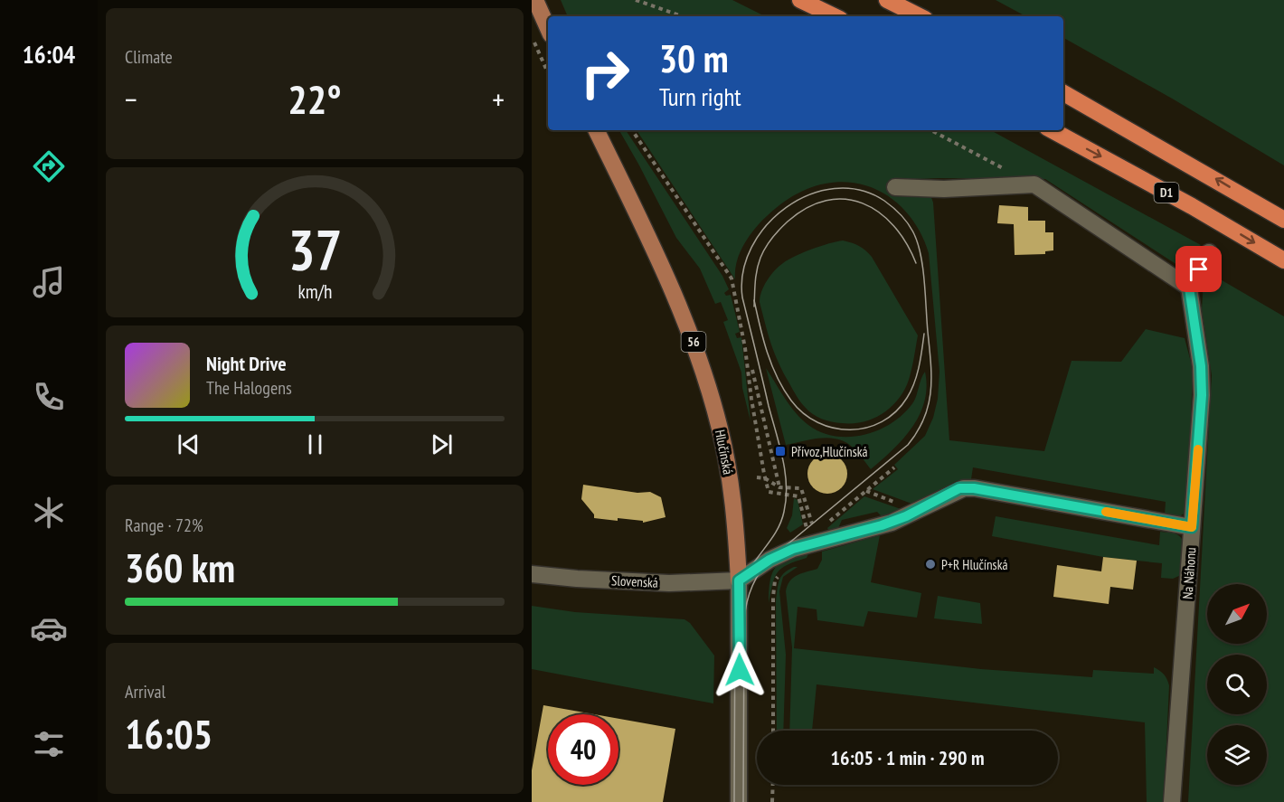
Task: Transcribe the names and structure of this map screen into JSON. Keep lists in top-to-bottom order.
{
  "streets": {
    "highway": ["D1"],
    "main road": ["56", "Hlučínská"],
    "street": ["Na Náhonu", "Slovenská"]
  },
  "crossings": [
    ["Hlučínská", "Slovenská"]
  ],
  "places": {
    "transit": ["Přívoz,Hlučínská"],
    "other": ["P+R Hlučínská"]
  },
  "north": "top right",
  "page": {
    "tabs": "16:04",
    "tile": [
      "Climate",
      ["Range · 72%", "360 km"],
      ["Arrival", "16:05"]
    ],
    "turn": ["30 m", "Turn right"],
    "heat": ["−", "22°", "+"],
    "song": ["Night Drive", "The Halogens"],
    "limit": "40",
    "trip": "16:05 · 1 min · 290 m",
    "gauge": ["37", "km/h"]
  }
}
